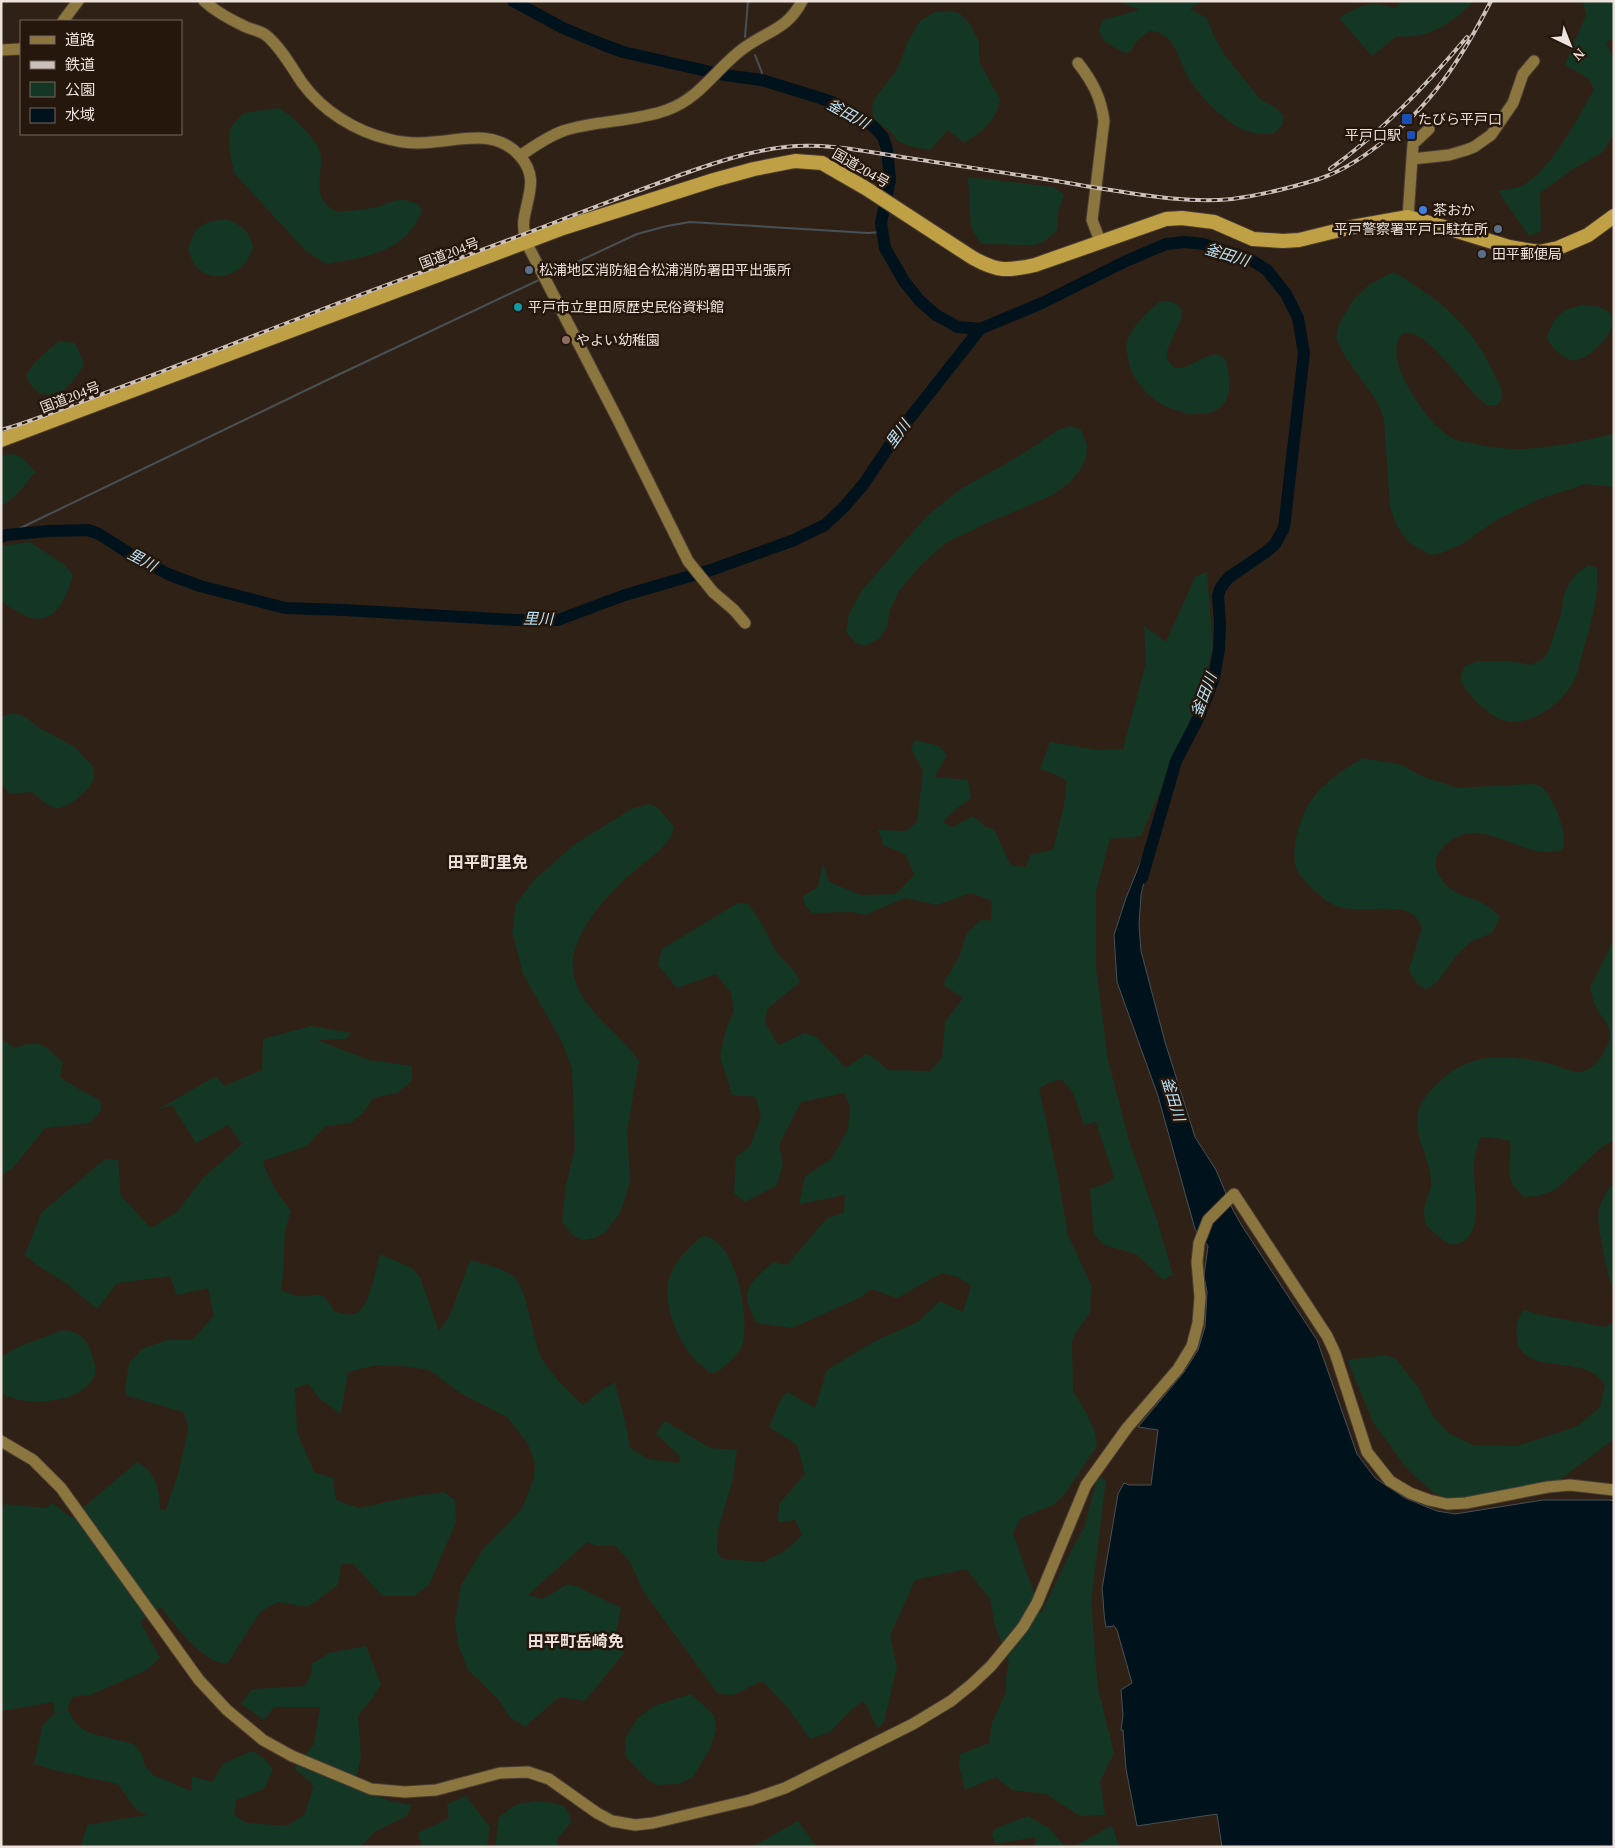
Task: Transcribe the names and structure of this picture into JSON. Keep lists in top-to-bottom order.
{
  "streets": {
    "highway": ["国道204号"]
  },
  "districts": ["田平町里免", "田平町岳崎免"],
  "water": ["釜田川", "里川"],
  "places": {
    "transit": ["たびら平戸口", "平戸口駅"],
    "other": [
      "茶おか",
      "平戸警察署平戸口駐在所",
      "田平郵便局",
      "松浦地区消防組合松浦消防署田平出張所",
      "平戸市立里田原歴史民俗資料館",
      "やよい幼稚園"
    ]
  },
  "legend": [
    "道路",
    "鉄道",
    "公園",
    "水域"
  ],
  "north": "bottom right"
}
